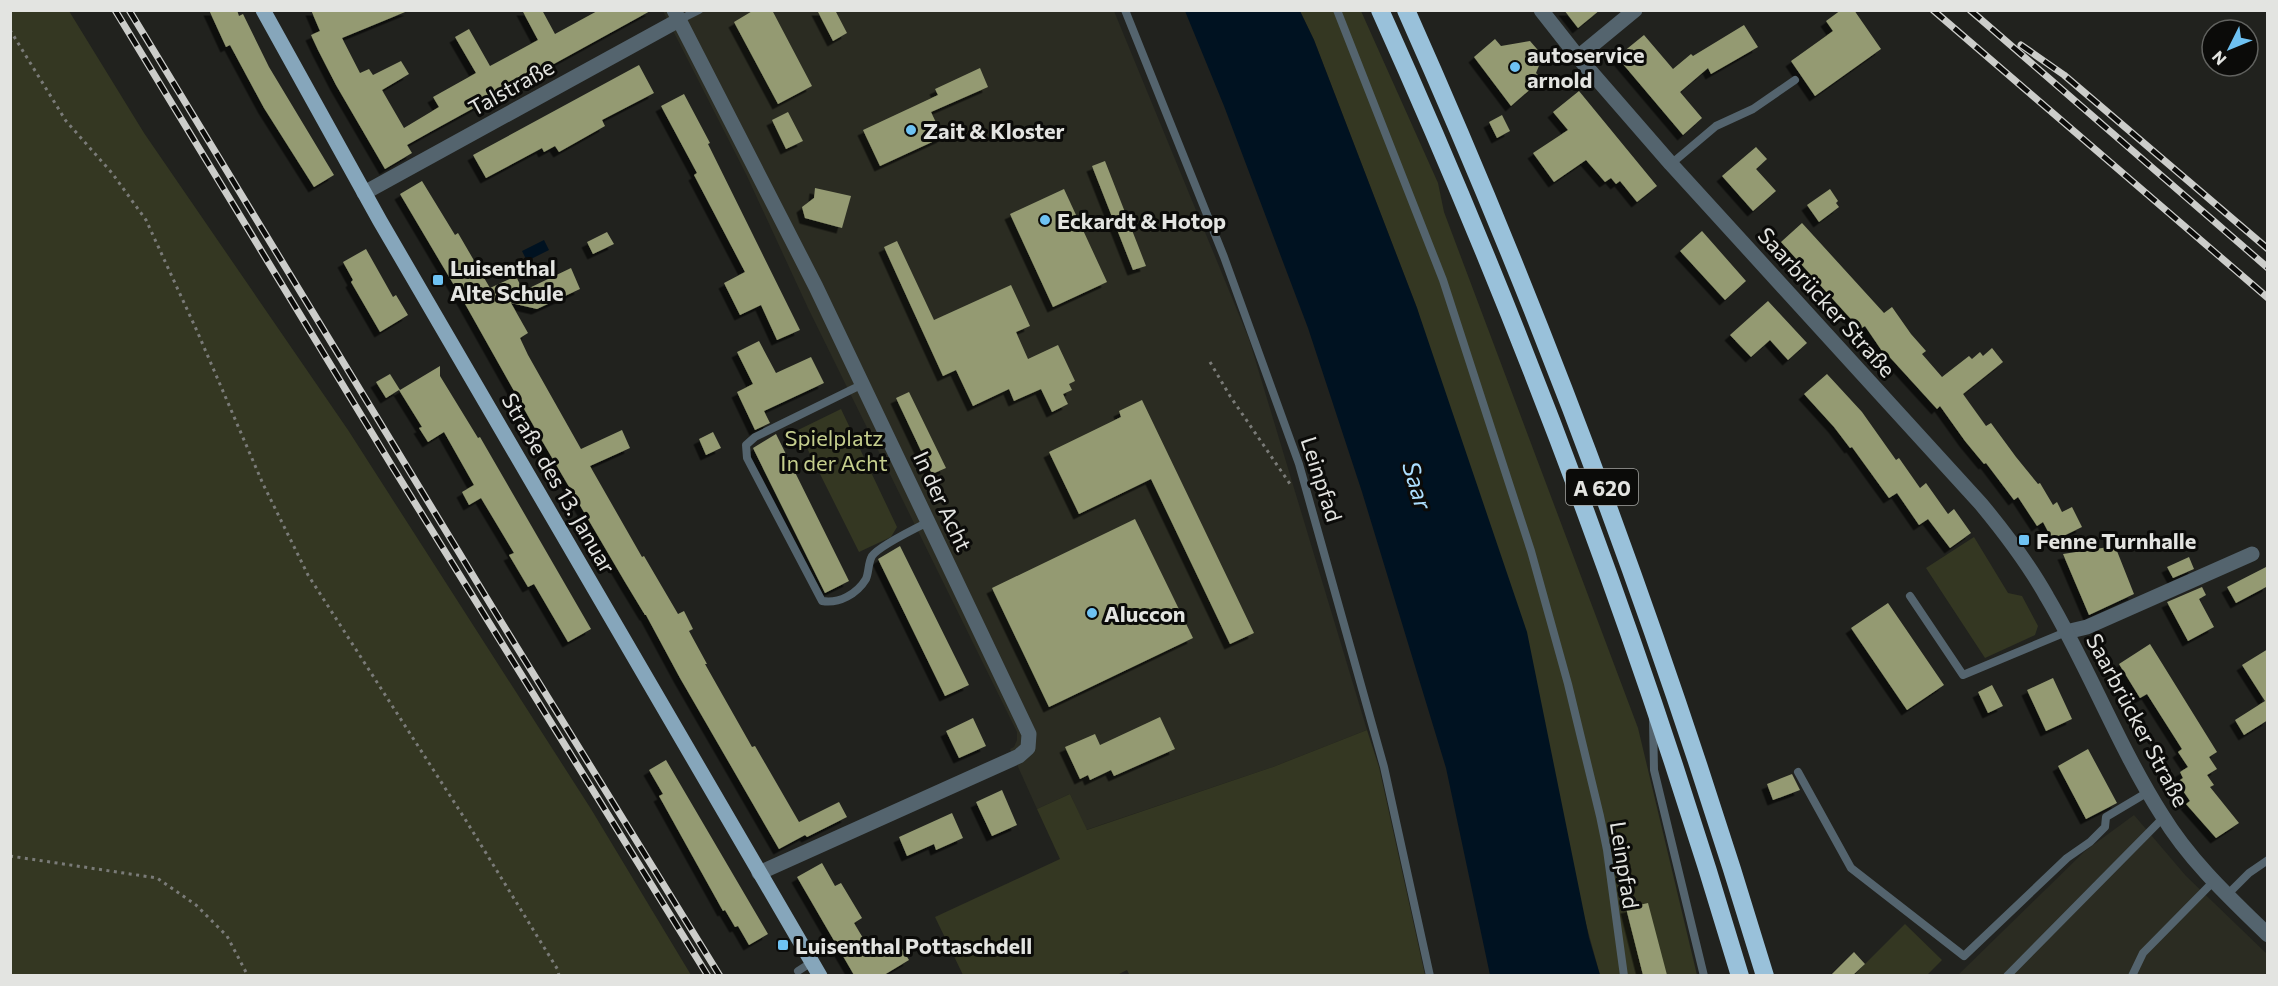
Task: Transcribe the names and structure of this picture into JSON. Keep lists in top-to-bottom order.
{
  "streets": {
    "highway": ["A 620"],
    "main road": ["Straße des 13. Januar"],
    "street": ["Talstraße", "Saarbrücker Straße", "In der Acht"],
    "lane": ["Leinpfad"]
  },
  "crossings": [
    ["Talstraße", "Straße des 13. Januar"],
    ["Talstraße", "In der Acht"],
    ["Straße des 13. Januar", "In der Acht"]
  ],
  "water": ["Saar"],
  "parks": ["Spielplatz In der Acht"],
  "places": {
    "other": [
      "autoservice arnold",
      "Zait & Kloster",
      "Eckardt & Hotop",
      "Aluccon"
    ],
    "transit": ["Luisenthal Alte Schule", "Fenne Turnhalle", "Luisenthal Pottaschdell"]
  },
  "north": "bottom left"
}
